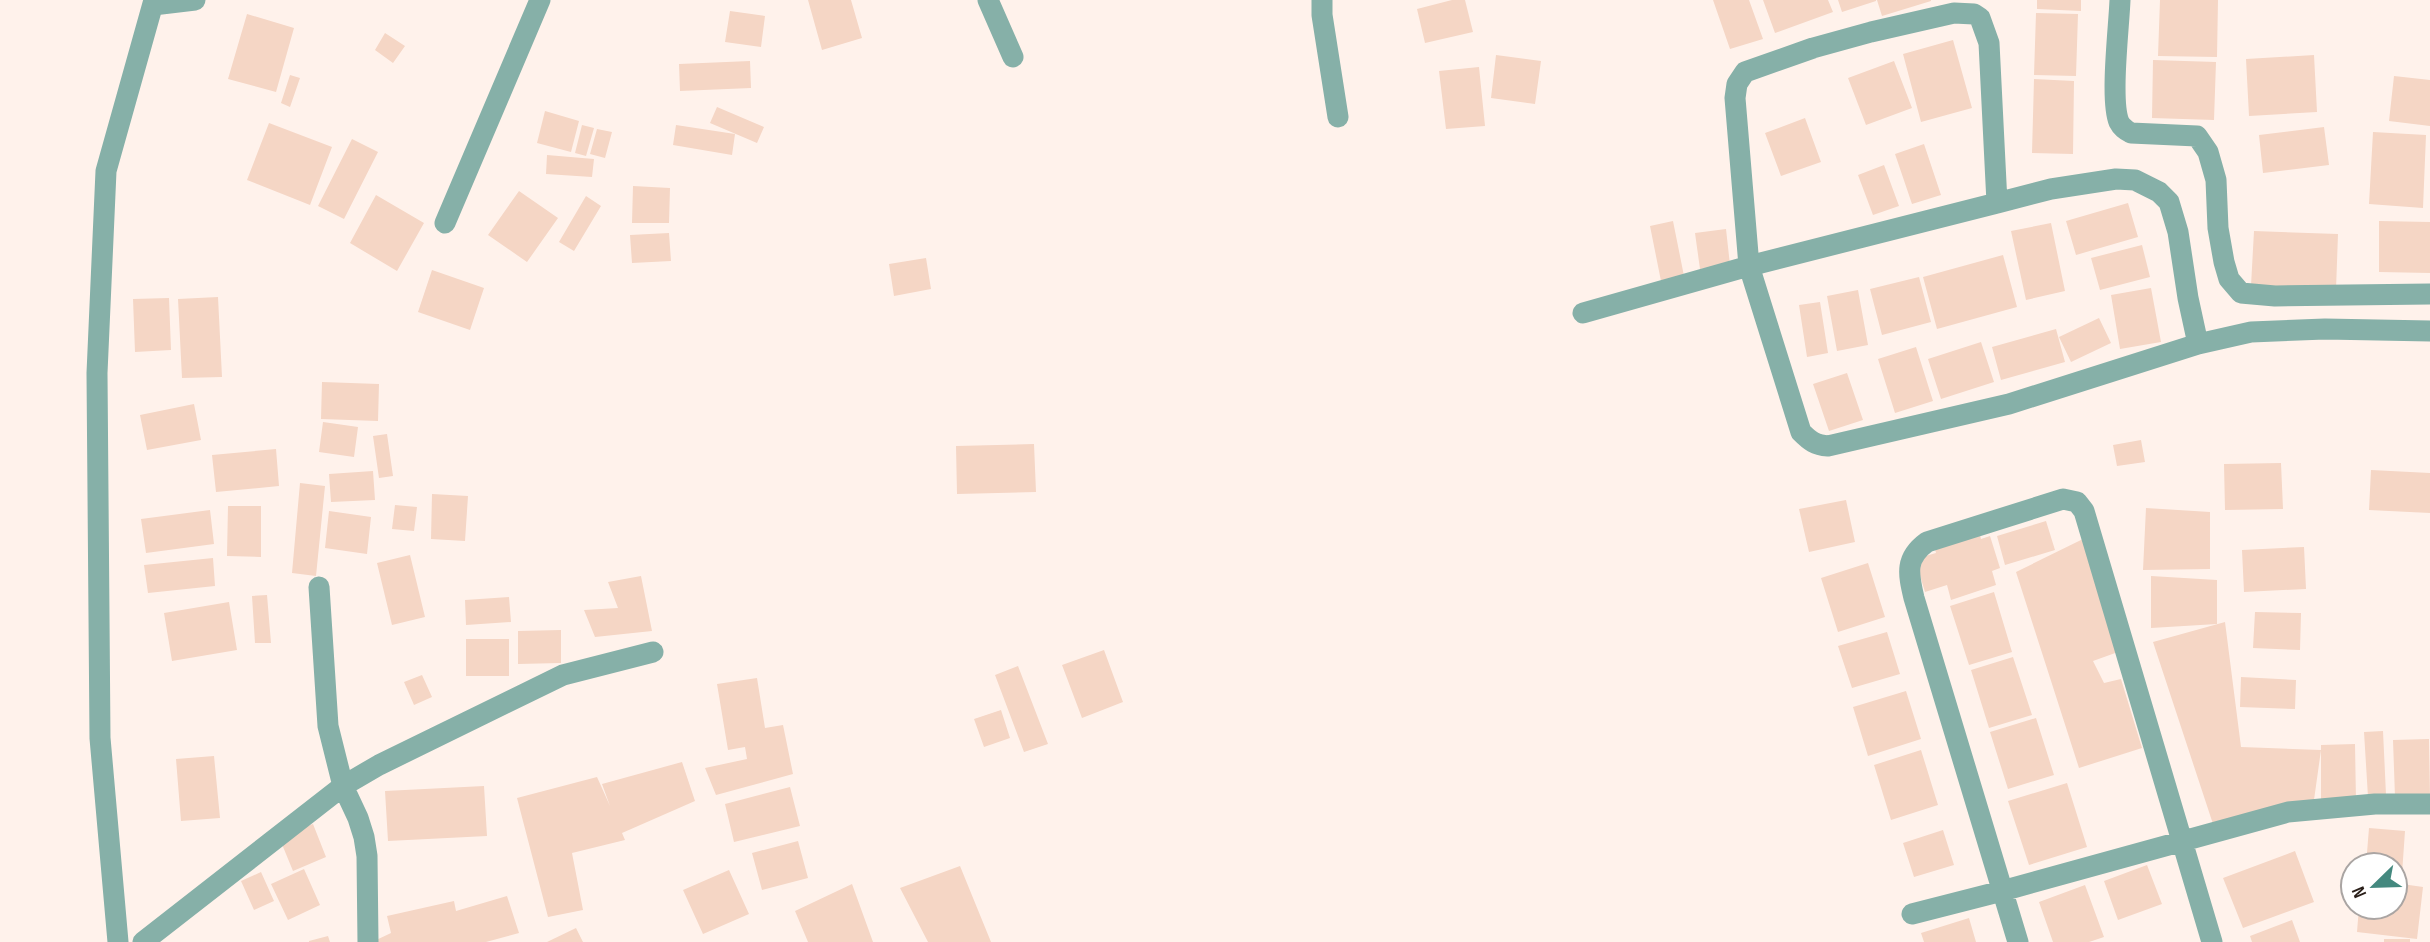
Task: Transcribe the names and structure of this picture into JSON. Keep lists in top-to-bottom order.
{
  "north": "bottom left"
}
